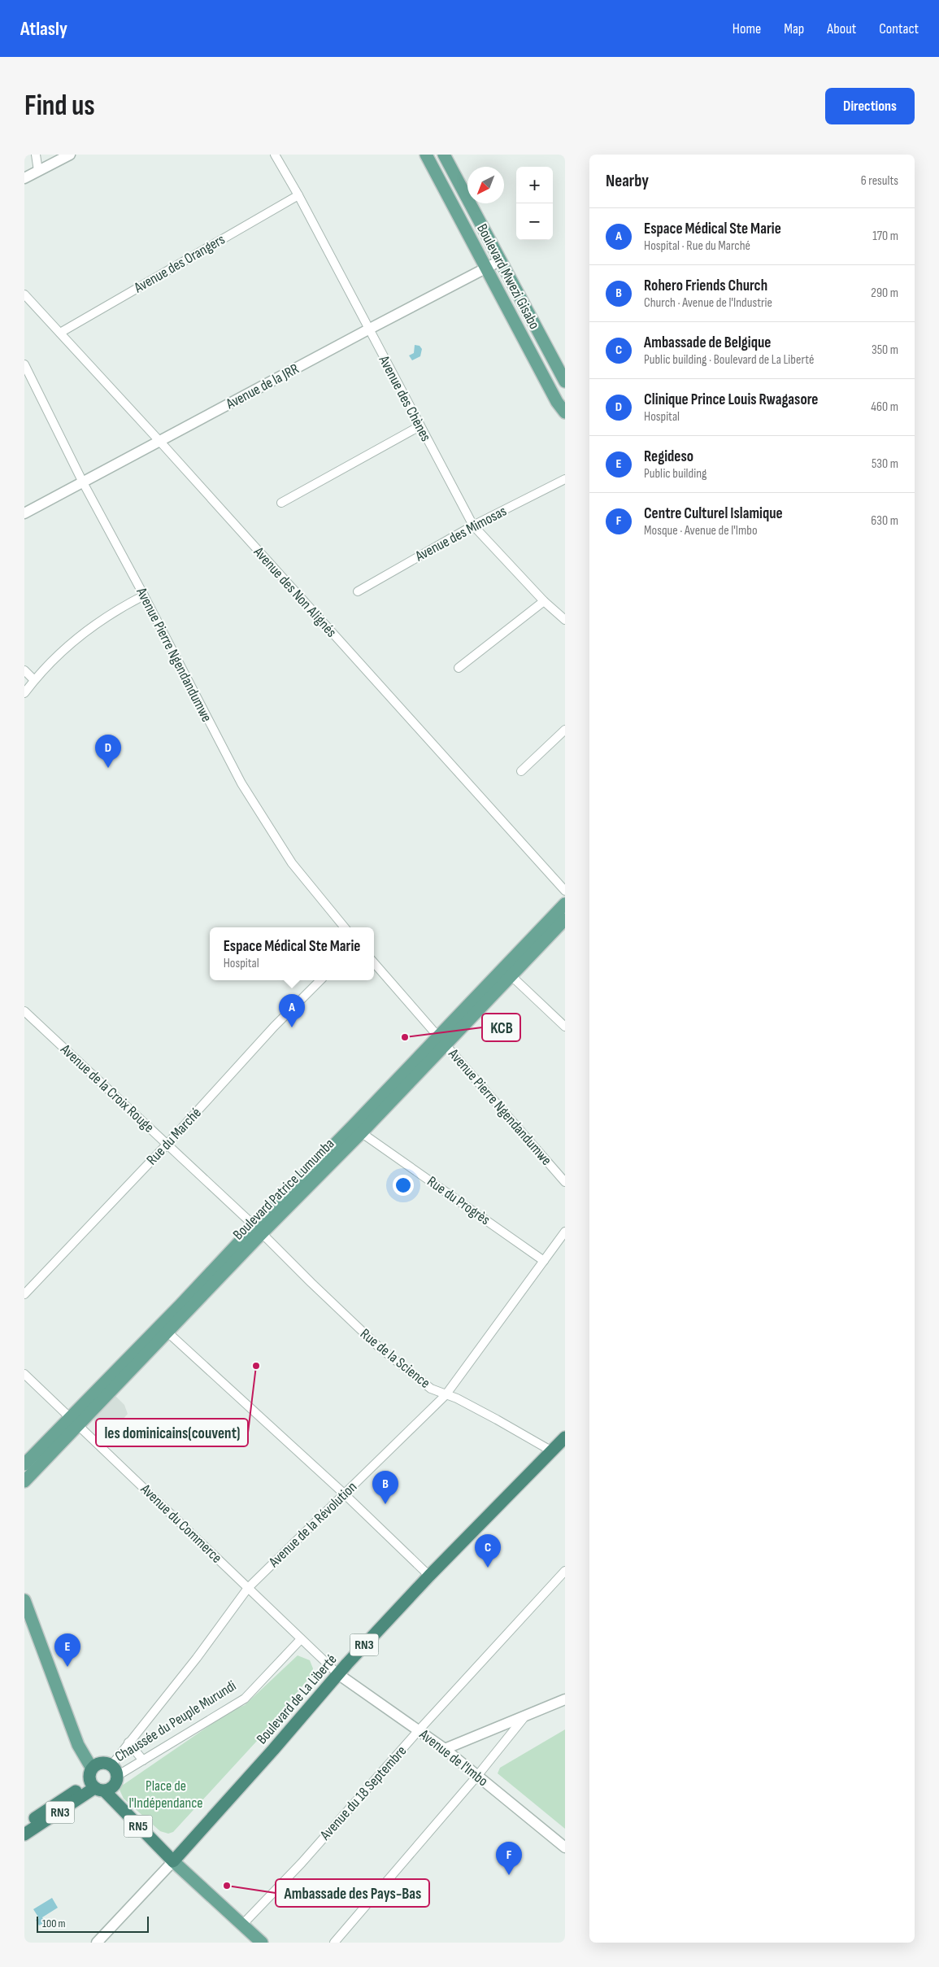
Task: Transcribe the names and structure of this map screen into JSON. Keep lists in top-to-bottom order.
{
  "streets": {
    "highway": ["RN3", "Boulevard de La Liberté", "RN5"],
    "main road": ["Boulevard Mwezi Gisabo", "Boulevard Patrice Lumumba"],
    "street": [
      "Avenue des Orangers",
      "Avenue de la JRR",
      "Avenue des Chènes",
      "Avenue des Mimosas",
      "Avenue des Non Alignés",
      "Avenue Pierre Ngendandumwe",
      "Avenue de la Croix Rouge",
      "Rue du Marché",
      "Rue du Progrès",
      "Rue de la Science",
      "Avenue du Commerce",
      "Avenue de la Révolution",
      "Chaussée du Peuple Murundi",
      "Avenue de l'Imbo",
      "Avenue du 18 Septembre"
    ]
  },
  "crossings": [
    ["Avenue des Orangers", "Avenue des Chènes"],
    ["Avenue des Orangers", "Avenue des Non Alignés"],
    ["Boulevard Mwezi Gisabo", "Avenue de la JRR"],
    ["Avenue de la JRR", "Avenue des Chènes"],
    ["Avenue de la JRR", "Avenue des Non Alignés"],
    ["Avenue de la JRR", "Avenue Pierre Ngendandumwe"],
    ["Avenue des Chènes", "Avenue des Mimosas"],
    ["Avenue Pierre Ngendandumwe", "Boulevard Patrice Lumumba"],
    ["Avenue de la Croix Rouge", "Rue du Marché"],
    ["Avenue de la Croix Rouge", "Boulevard Patrice Lumumba"],
    ["Avenue de la Croix Rouge", "Rue de la Science"],
    ["Boulevard Patrice Lumumba", "Rue du Progrès"],
    ["Boulevard Patrice Lumumba", "Rue de la Science"],
    ["Boulevard Patrice Lumumba", "Avenue du Commerce"],
    ["Rue du Progrès", "Avenue de la Révolution"],
    ["Rue de la Science", "Avenue de la Révolution"],
    ["Rue de la Science", "Boulevard de La Liberté"],
    ["Avenue du Commerce", "Avenue de la Révolution"],
    ["Avenue du Commerce", "Boulevard de La Liberté"],
    ["Avenue du Commerce", "Chaussée du Peuple Murundi"],
    ["Avenue du Commerce", "Avenue de l'Imbo"],
    ["Avenue de la Révolution", "RN3"],
    ["Avenue de la Révolution", "Chaussée du Peuple Murundi"],
    ["Avenue de la Révolution", "RN5"],
    ["RN3", "Chaussée du Peuple Murundi"],
    ["RN3", "RN5"],
    ["Boulevard de La Liberté", "Avenue de l'Imbo"],
    ["Boulevard de La Liberté", "RN5"],
    ["Chaussée du Peuple Murundi", "RN5"],
    ["Avenue de l'Imbo", "Avenue du 18 Septembre"],
    ["Avenue du 18 Septembre", "RN5"]
  ],
  "parks": ["Place de l'Indépendance"],
  "places": ["KCB", "les dominicains(couvent)", "Ambassade des Pays-Bas"],
  "scale_bar": "100 m",
  "north": "bottom left",
  "page": {
    "header": "Atlasly",
    "nav": [
      "Home",
      "Map",
      "About",
      "Contact"
    ],
    "buttons": "Directions",
    "title": "Find us",
    "heading": ["Nearby", "6 results"],
    "map_buttons": ["+", "−"],
    "list": [
      {
        "mark": "A",
        "name": "Espace Médical Ste Marie",
        "note": "Hospital · Rue du Marché",
        "value": "170 m"
      },
      {
        "mark": "B",
        "name": "Rohero Friends Church",
        "note": "Church · Avenue de l'Industrie",
        "value": "290 m"
      },
      {
        "mark": "C",
        "name": "Ambassade de Belgique",
        "note": "Public building · Boulevard de La Liberté",
        "value": "350 m"
      },
      {
        "mark": "D",
        "name": "Clinique Prince Louis Rwagasore",
        "note": "Hospital",
        "value": "460 m"
      },
      {
        "mark": "E",
        "name": "Regideso",
        "note": "Public building",
        "value": "530 m"
      },
      {
        "mark": "F",
        "name": "Centre Culturel Islamique",
        "note": "Mosque · Avenue de l'Imbo",
        "value": "630 m"
      }
    ],
    "pins": [
      "D",
      "A",
      "B",
      "C",
      "E",
      "F"
    ],
    "popup": ["Espace Médical Ste Marie", "Hospital"],
    "scale": "100 m"
  }
}
